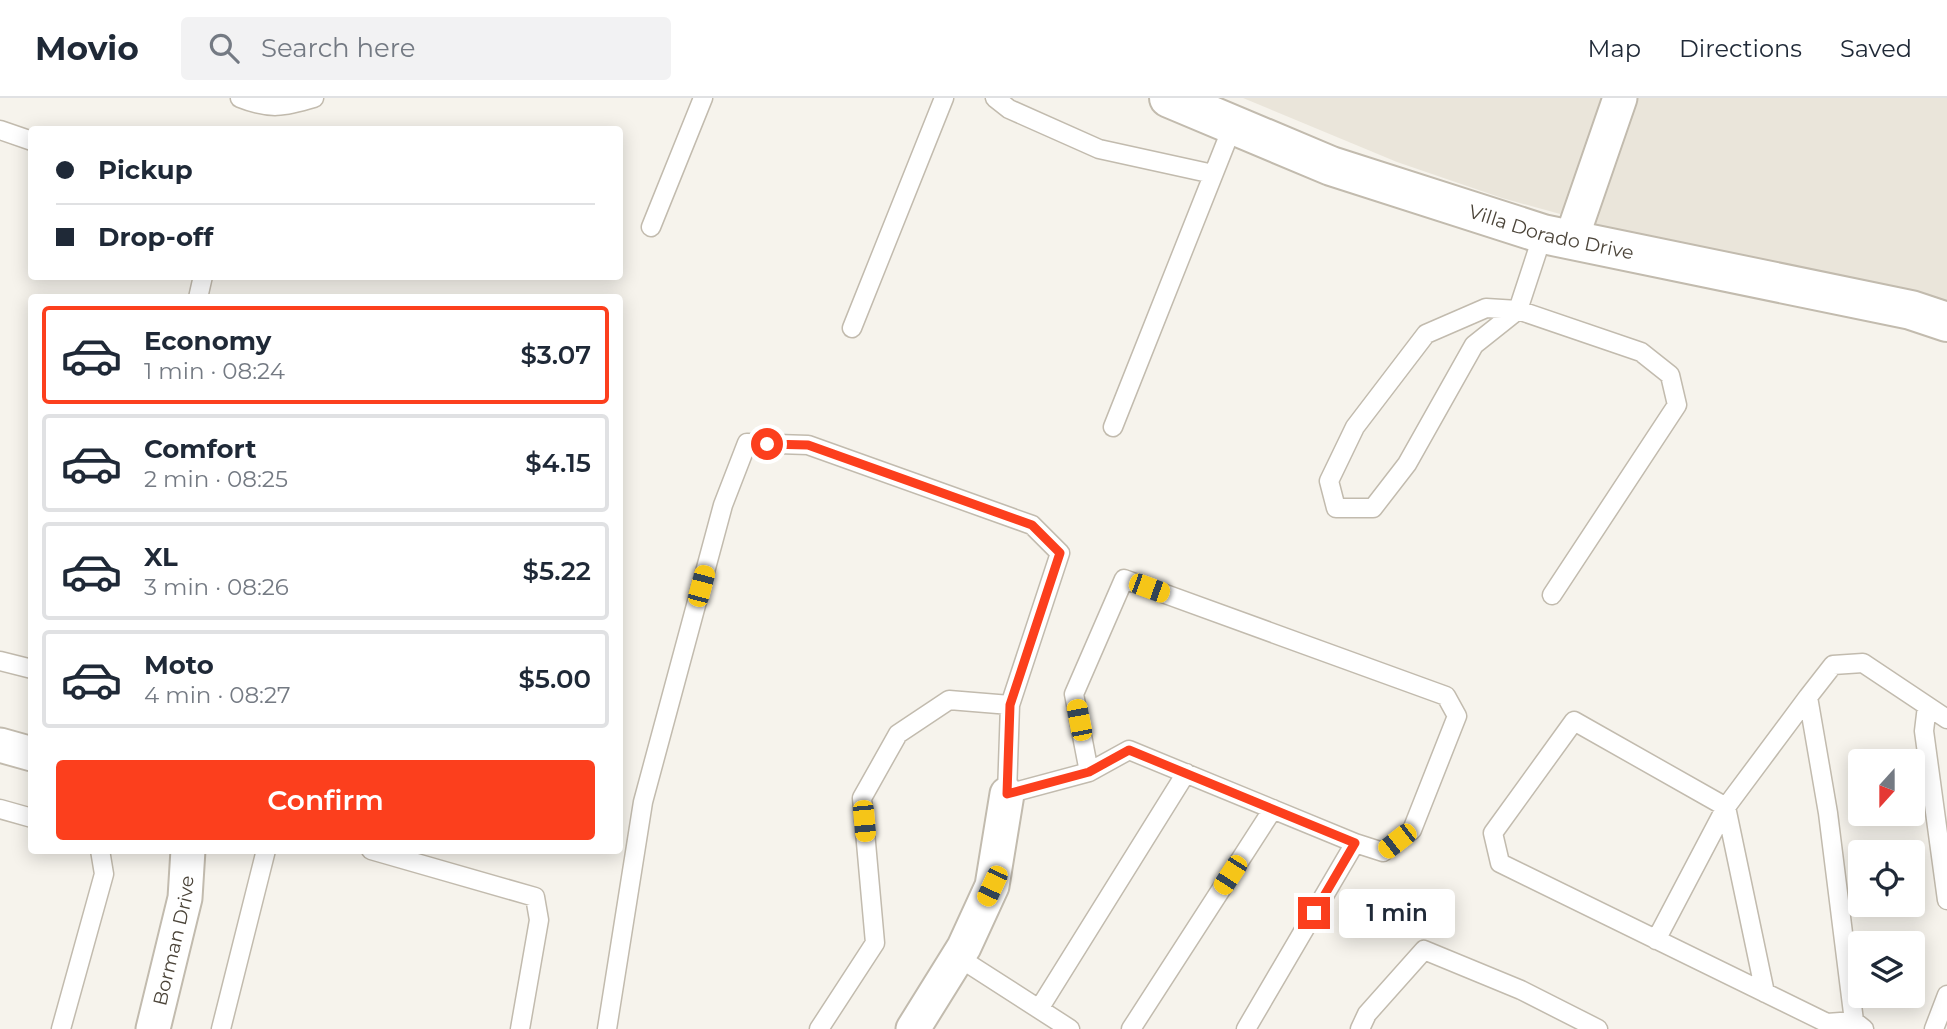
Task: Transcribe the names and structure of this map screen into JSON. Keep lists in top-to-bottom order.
{
  "streets": {
    "street": ["Villa Dorado Drive", "Borman Drive"]
  },
  "north": "bottom",
  "page": {
    "header": "Movio",
    "search": "Search here",
    "nav": ["Map", "Directions", "Saved"],
    "banner": ["Pickup", "Drop-off"],
    "list": [
      {
        "name": "Economy",
        "note": "1 min · 08:24",
        "value": "$3.07"
      },
      {
        "name": "Comfort",
        "note": "2 min · 08:25",
        "value": "$4.15"
      },
      {
        "name": "XL",
        "note": "3 min · 08:26",
        "value": "$5.22"
      },
      {
        "name": "Moto",
        "note": "4 min · 08:27",
        "value": "$5.00"
      }
    ],
    "buttons": "Confirm",
    "bubble": "1 min"
  }
}
